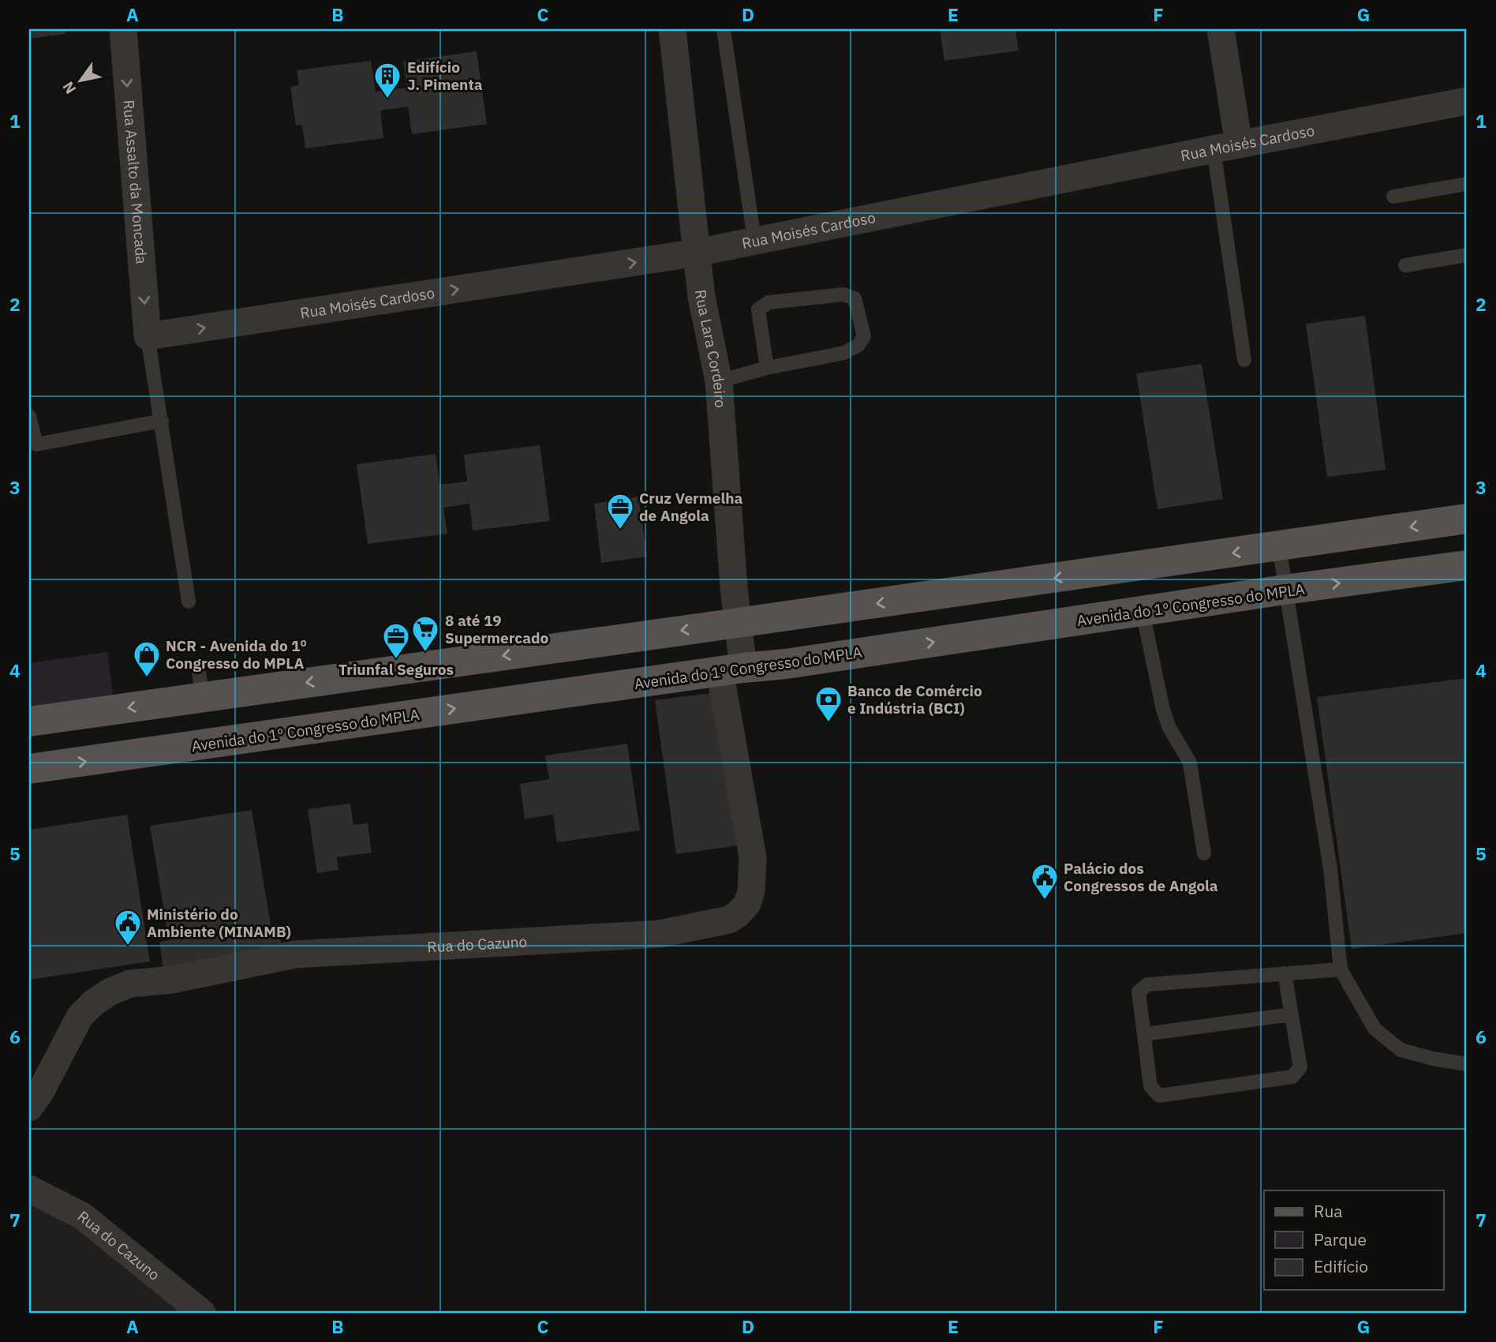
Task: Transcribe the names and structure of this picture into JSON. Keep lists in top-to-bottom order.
{
  "streets": {
    "main road": ["Avenida do 1º Congresso do MPLA"],
    "street": [
      "Rua Moisés Cardoso",
      "Rua Assalto da Moncada",
      "Rua Lara Cordeiro",
      "Rua do Cazuno"
    ]
  },
  "crossings": [
    ["Rua Moisés Cardoso", "Rua Assalto da Moncada"],
    ["Rua Moisés Cardoso", "Rua Lara Cordeiro"],
    ["Rua Lara Cordeiro", "Avenida do 1º Congresso do MPLA"],
    ["Rua Lara Cordeiro", "Rua do Cazuno"],
    ["Avenida do 1º Congresso do MPLA", "Rua do Cazuno"]
  ],
  "one_way": ["Rua Moisés Cardoso", "Rua Assalto da Moncada"],
  "places": {
    "building": ["Edifício J. Pimenta"],
    "office": ["Cruz Vermelha de Angola", "Triunfal Seguros"],
    "supermarket": ["8 até 19 Supermercado"],
    "shop": ["NCR - Avenida do 1º Congresso do MPLA"],
    "bank": ["Banco de Comércio e Indústria (BCI)"],
    "public building": ["Palácio dos Congressos de Angola", "Ministério do Ambiente (MINAMB)"]
  },
  "legend": ["Rua", "Parque", "Edifício"],
  "north": "bottom left",
  "grid": {
    "columns": [
      "A",
      "B",
      "C",
      "D",
      "E",
      "F",
      "G"
    ],
    "rows": [
      "1",
      "2",
      "3",
      "4",
      "5",
      "6",
      "7"
    ]
  }
}
